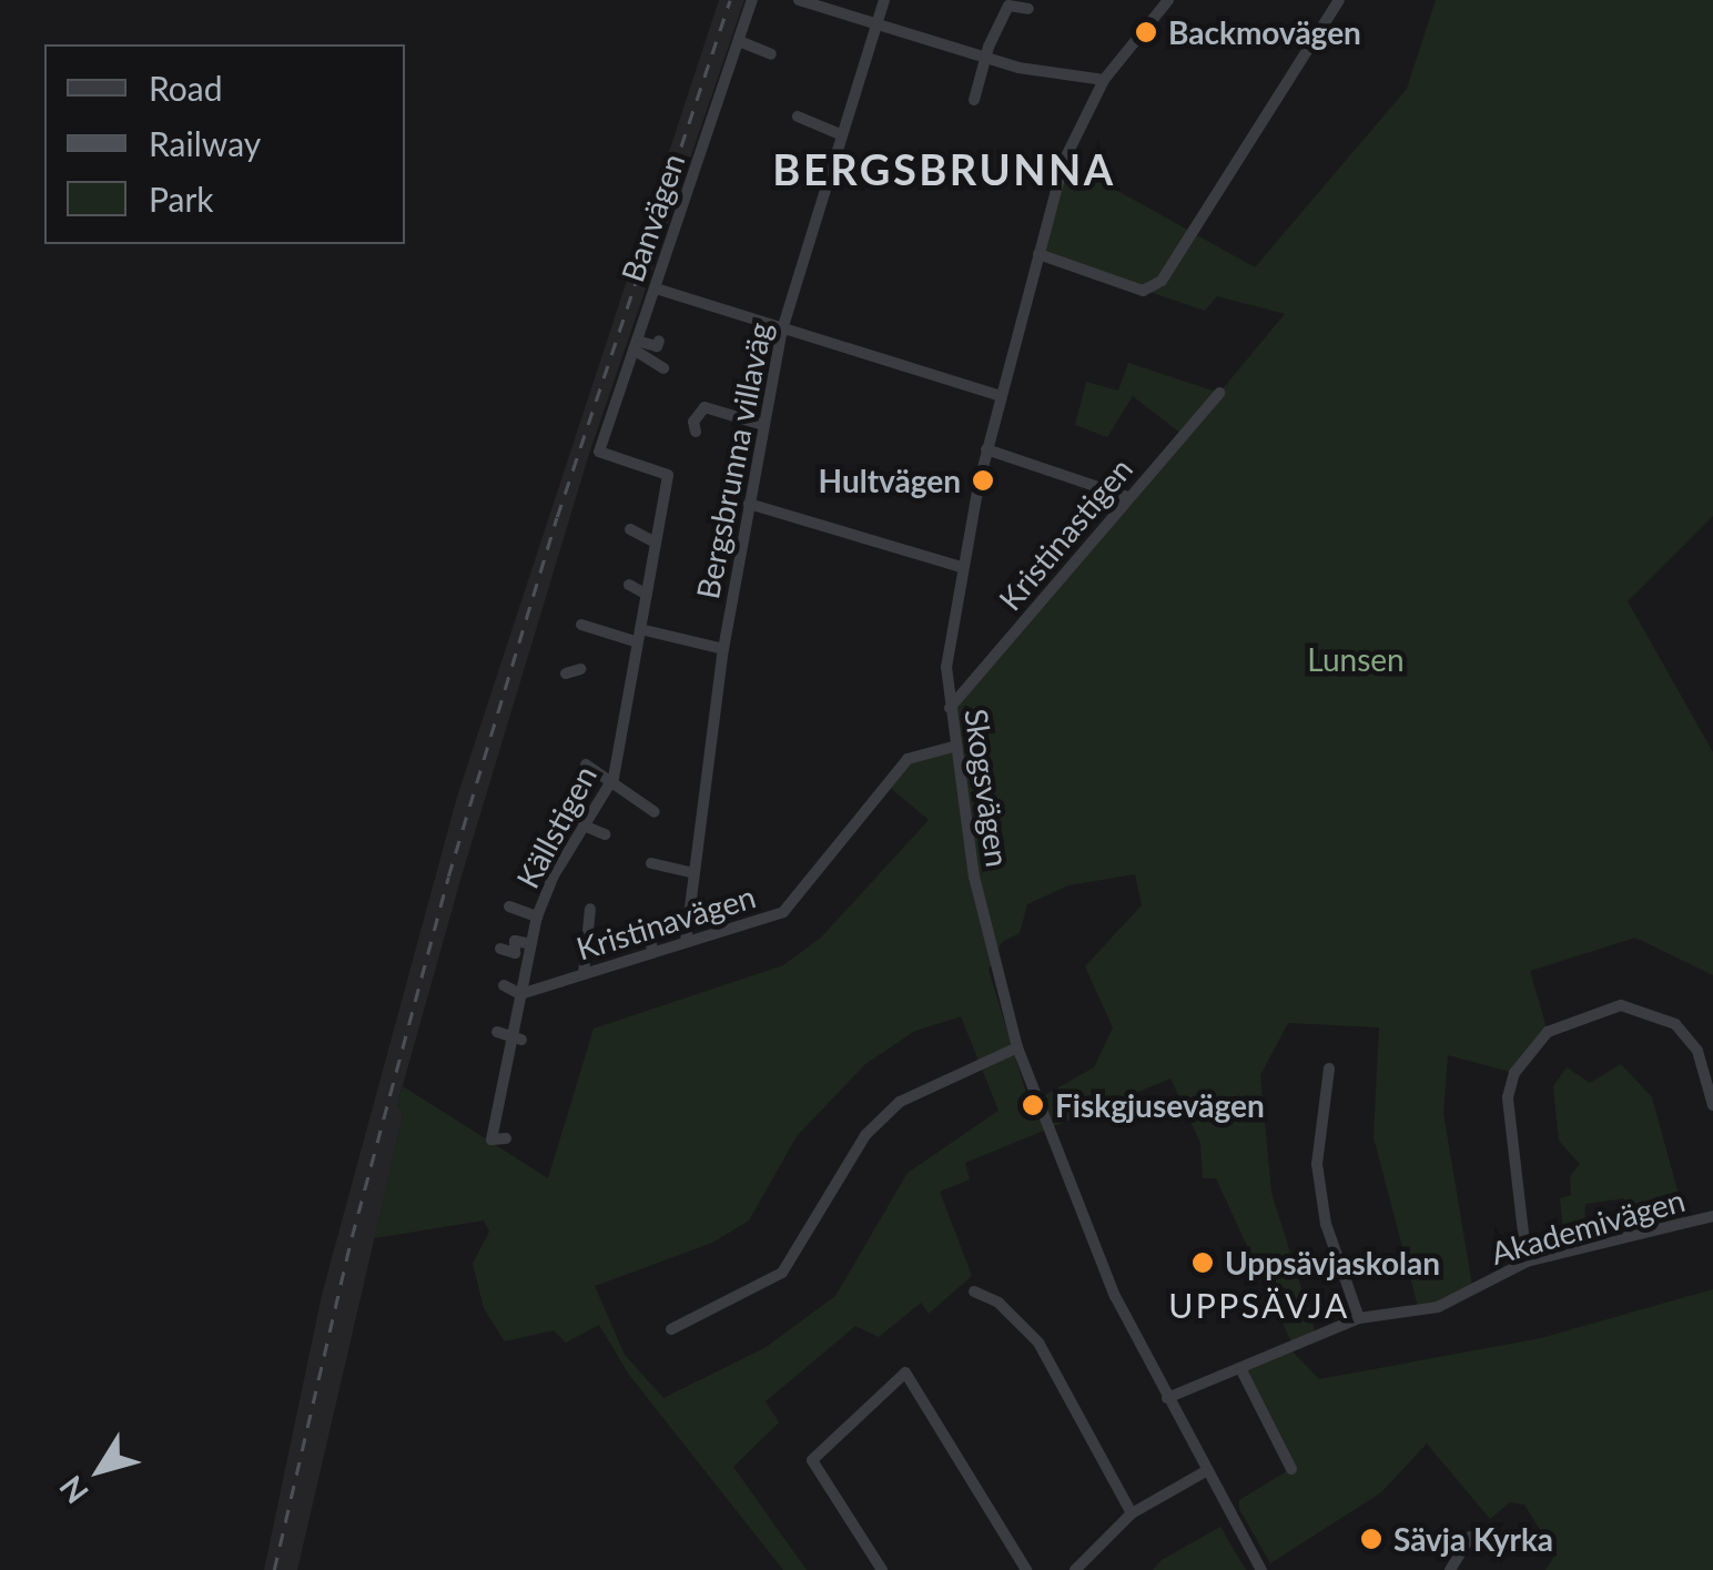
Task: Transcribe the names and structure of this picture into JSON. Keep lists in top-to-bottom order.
{
  "streets": {
    "street": [
      "Banvägen",
      "Bergsbrunna villaväg",
      "Kristinastigen",
      "Skogsvägen",
      "Källstigen",
      "Kristinavägen",
      "Akademivägen"
    ]
  },
  "crossings": [
    ["Banvägen", "Källstigen"],
    ["Bergsbrunna villaväg", "Kristinavägen"],
    ["Kristinastigen", "Skogsvägen"],
    ["Skogsvägen", "Kristinavägen"],
    ["Skogsvägen", "Akademivägen"],
    ["Källstigen", "Kristinavägen"]
  ],
  "districts": ["BERGSBRUNNA", "UPPSÄVJA"],
  "parks": ["Lunsen"],
  "places": [
    "Backmovägen",
    "Hultvägen",
    "Fiskgjusevägen",
    "Uppsävjaskolan",
    "Sävja Kyrka"
  ],
  "legend": ["Road", "Railway", "Park"],
  "north": "bottom left"
}
